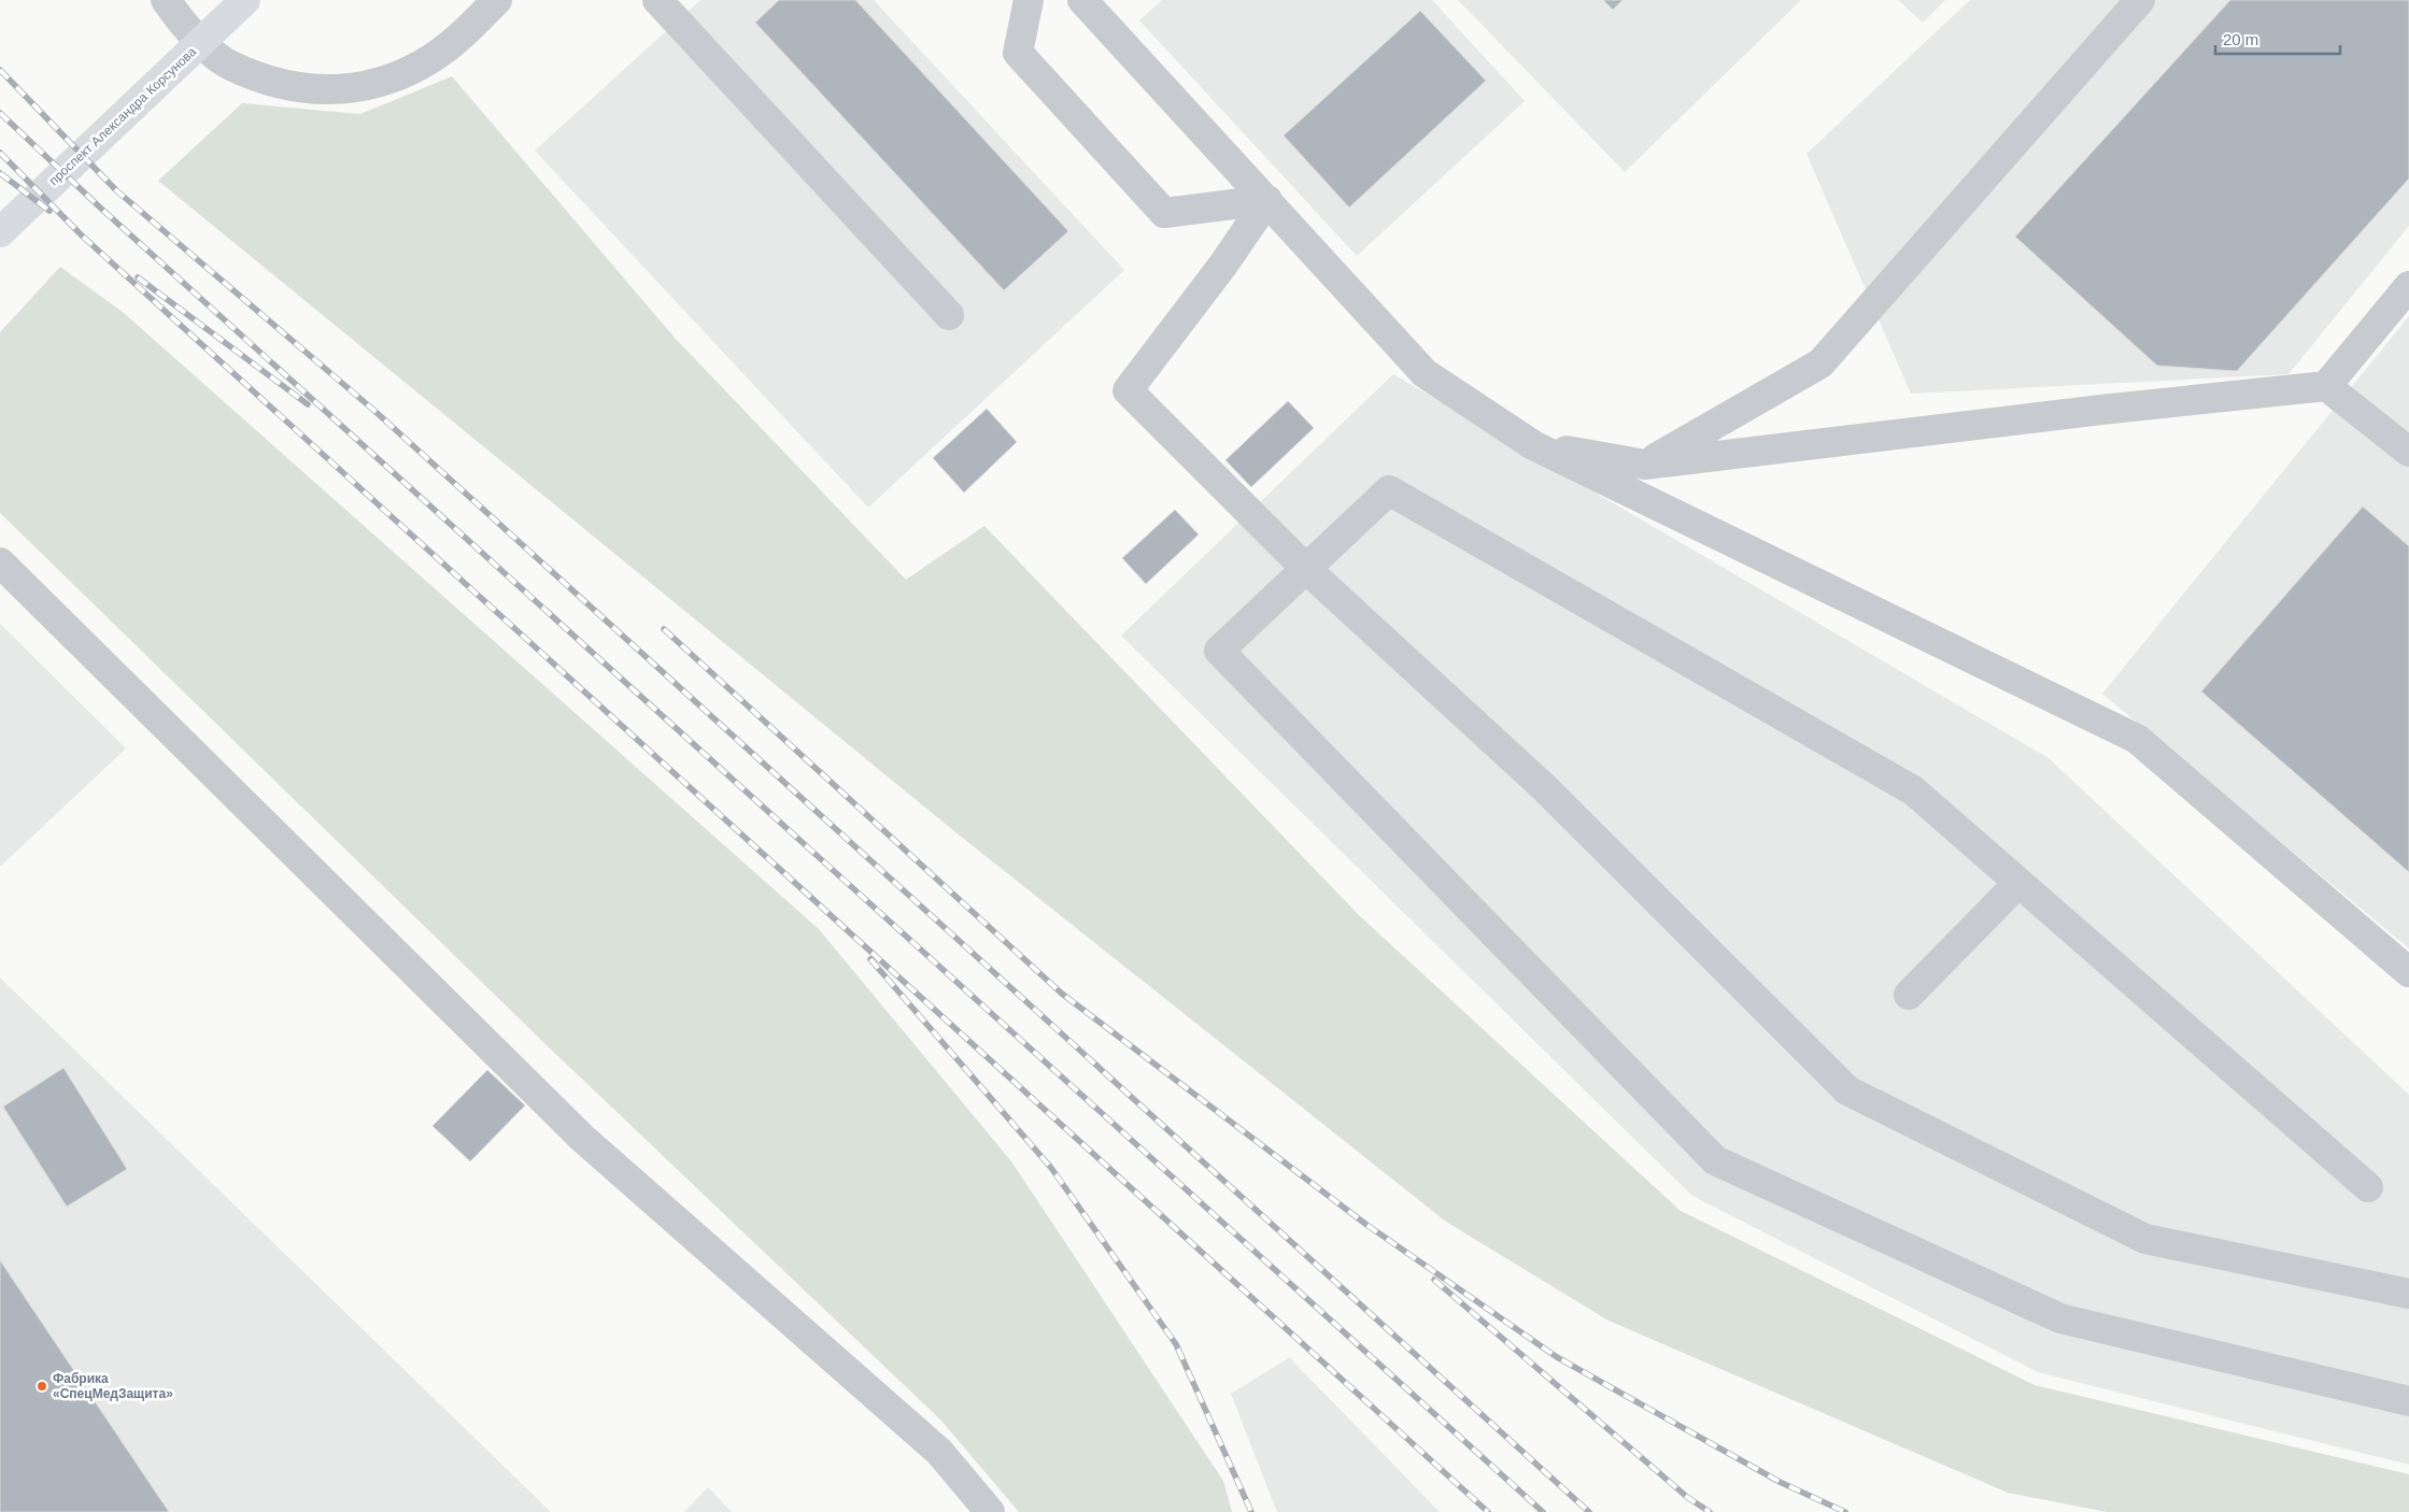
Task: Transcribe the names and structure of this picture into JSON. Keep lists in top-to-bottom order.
{
  "streets": {
    "main road": ["проспект Александра Корсунова"]
  },
  "places": ["Фабрика «СпецМедЗащита»"],
  "scale_bar": "20 m"
}
